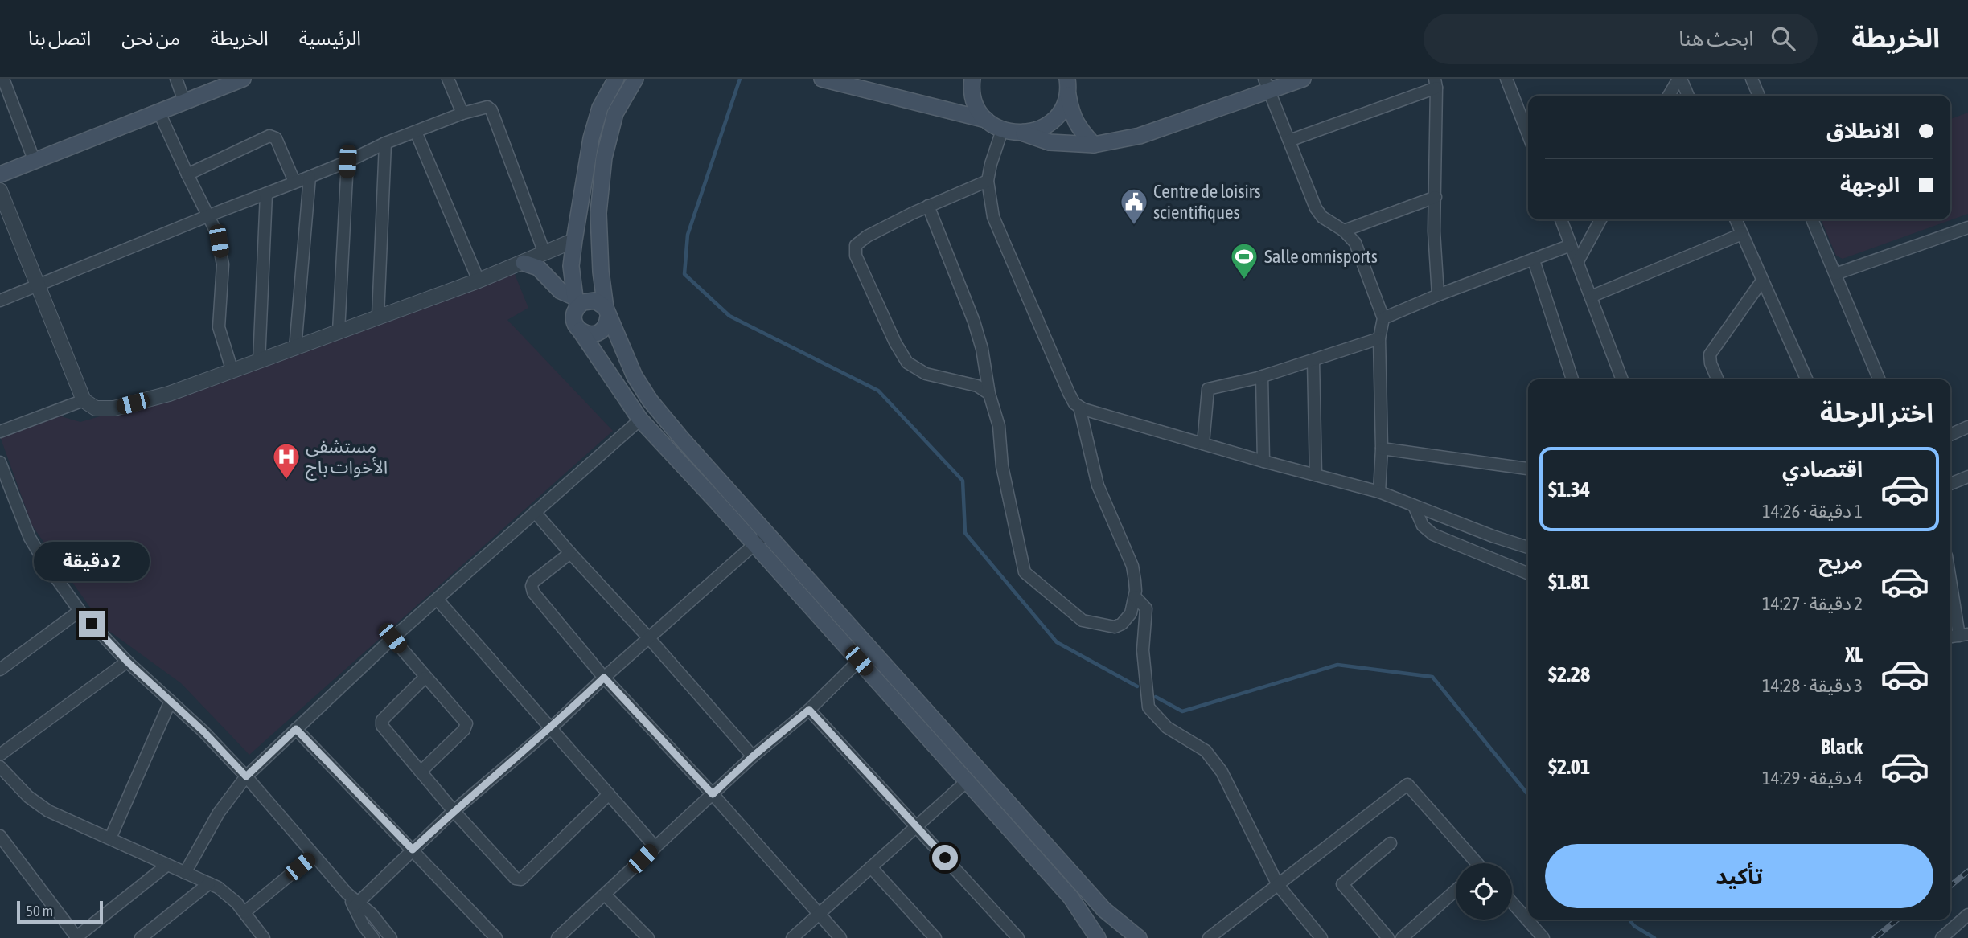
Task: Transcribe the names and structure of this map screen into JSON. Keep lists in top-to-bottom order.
{
  "places": {
    "public building": ["Centre de loisirs scientifiques"],
    "sports": ["Salle omnisports"],
    "hospital": ["مستشفى الأخوات باج"]
  },
  "scale_bar": "50 m",
  "page": {
    "header": "الخريطة",
    "search": "ابحث هنا",
    "nav": [
      "الرئيسية",
      "الخريطة",
      "من نحن",
      "اتصل بنا"
    ],
    "banner": ["الانطلاق", "الوجهة"],
    "heading": "اختر الرحلة",
    "list": [
      {
        "name": "اقتصادي",
        "note": "1 دقيقة · 14:26",
        "value": "$1.34"
      },
      {
        "name": "مريح",
        "note": "2 دقيقة · 14:27",
        "value": "$1.81"
      },
      {
        "name": "XL",
        "note": "3 دقيقة · 14:28",
        "value": "$2.28"
      },
      {
        "name": "Black",
        "note": "4 دقيقة · 14:29",
        "value": "$2.01"
      }
    ],
    "bubble": "2 دقيقة",
    "buttons": "تأكيد",
    "scale": "50 m"
  }
}
